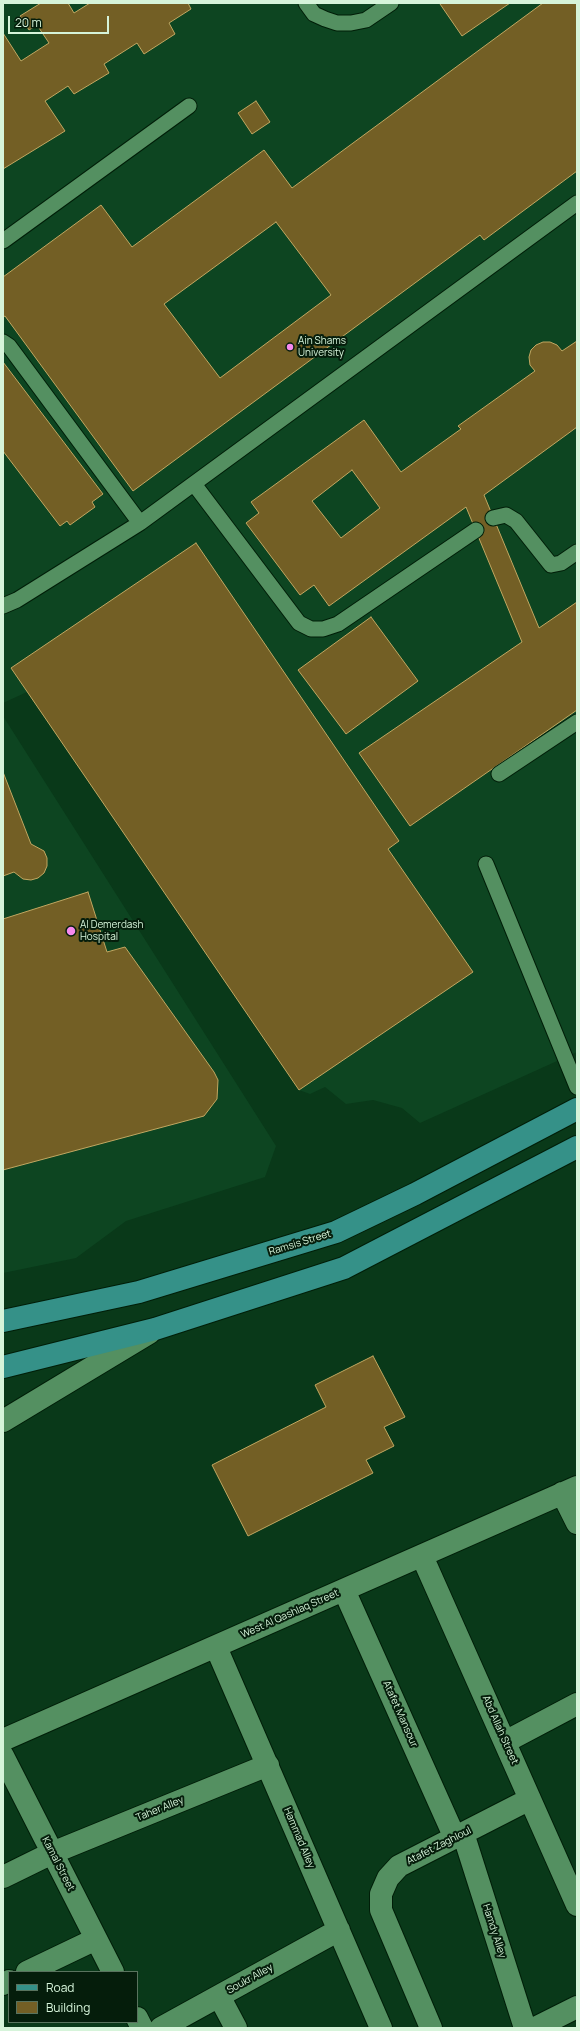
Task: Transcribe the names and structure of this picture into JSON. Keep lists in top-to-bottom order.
{
  "streets": {
    "main road": ["Ramsis Street"],
    "street": [
      "West Al Qashlaq Street",
      "Atafet Mansour",
      "Abd Allah Street",
      "Taher Alley",
      "Hammad Alley",
      "Atafet Zaghloul",
      "Kamal Street",
      "Hamdy Alley",
      "Soukr Alley"
    ]
  },
  "crossings": [
    ["West Al Qashlaq Street", "Atafet Mansour"],
    ["West Al Qashlaq Street", "Abd Allah Street"],
    ["West Al Qashlaq Street", "Hammad Alley"],
    ["Atafet Mansour", "Atafet Zaghloul"],
    ["Atafet Mansour", "Hamdy Alley"],
    ["Abd Allah Street", "Atafet Zaghloul"],
    ["Taher Alley", "Hammad Alley"],
    ["Taher Alley", "Kamal Street"],
    ["Hammad Alley", "Soukr Alley"],
    ["Atafet Zaghloul", "Hamdy Alley"]
  ],
  "places": ["Ain Shams University", "Al Demerdash Hospital"],
  "legend": ["Road", "Building"],
  "scale_bar": "20 m"
}
